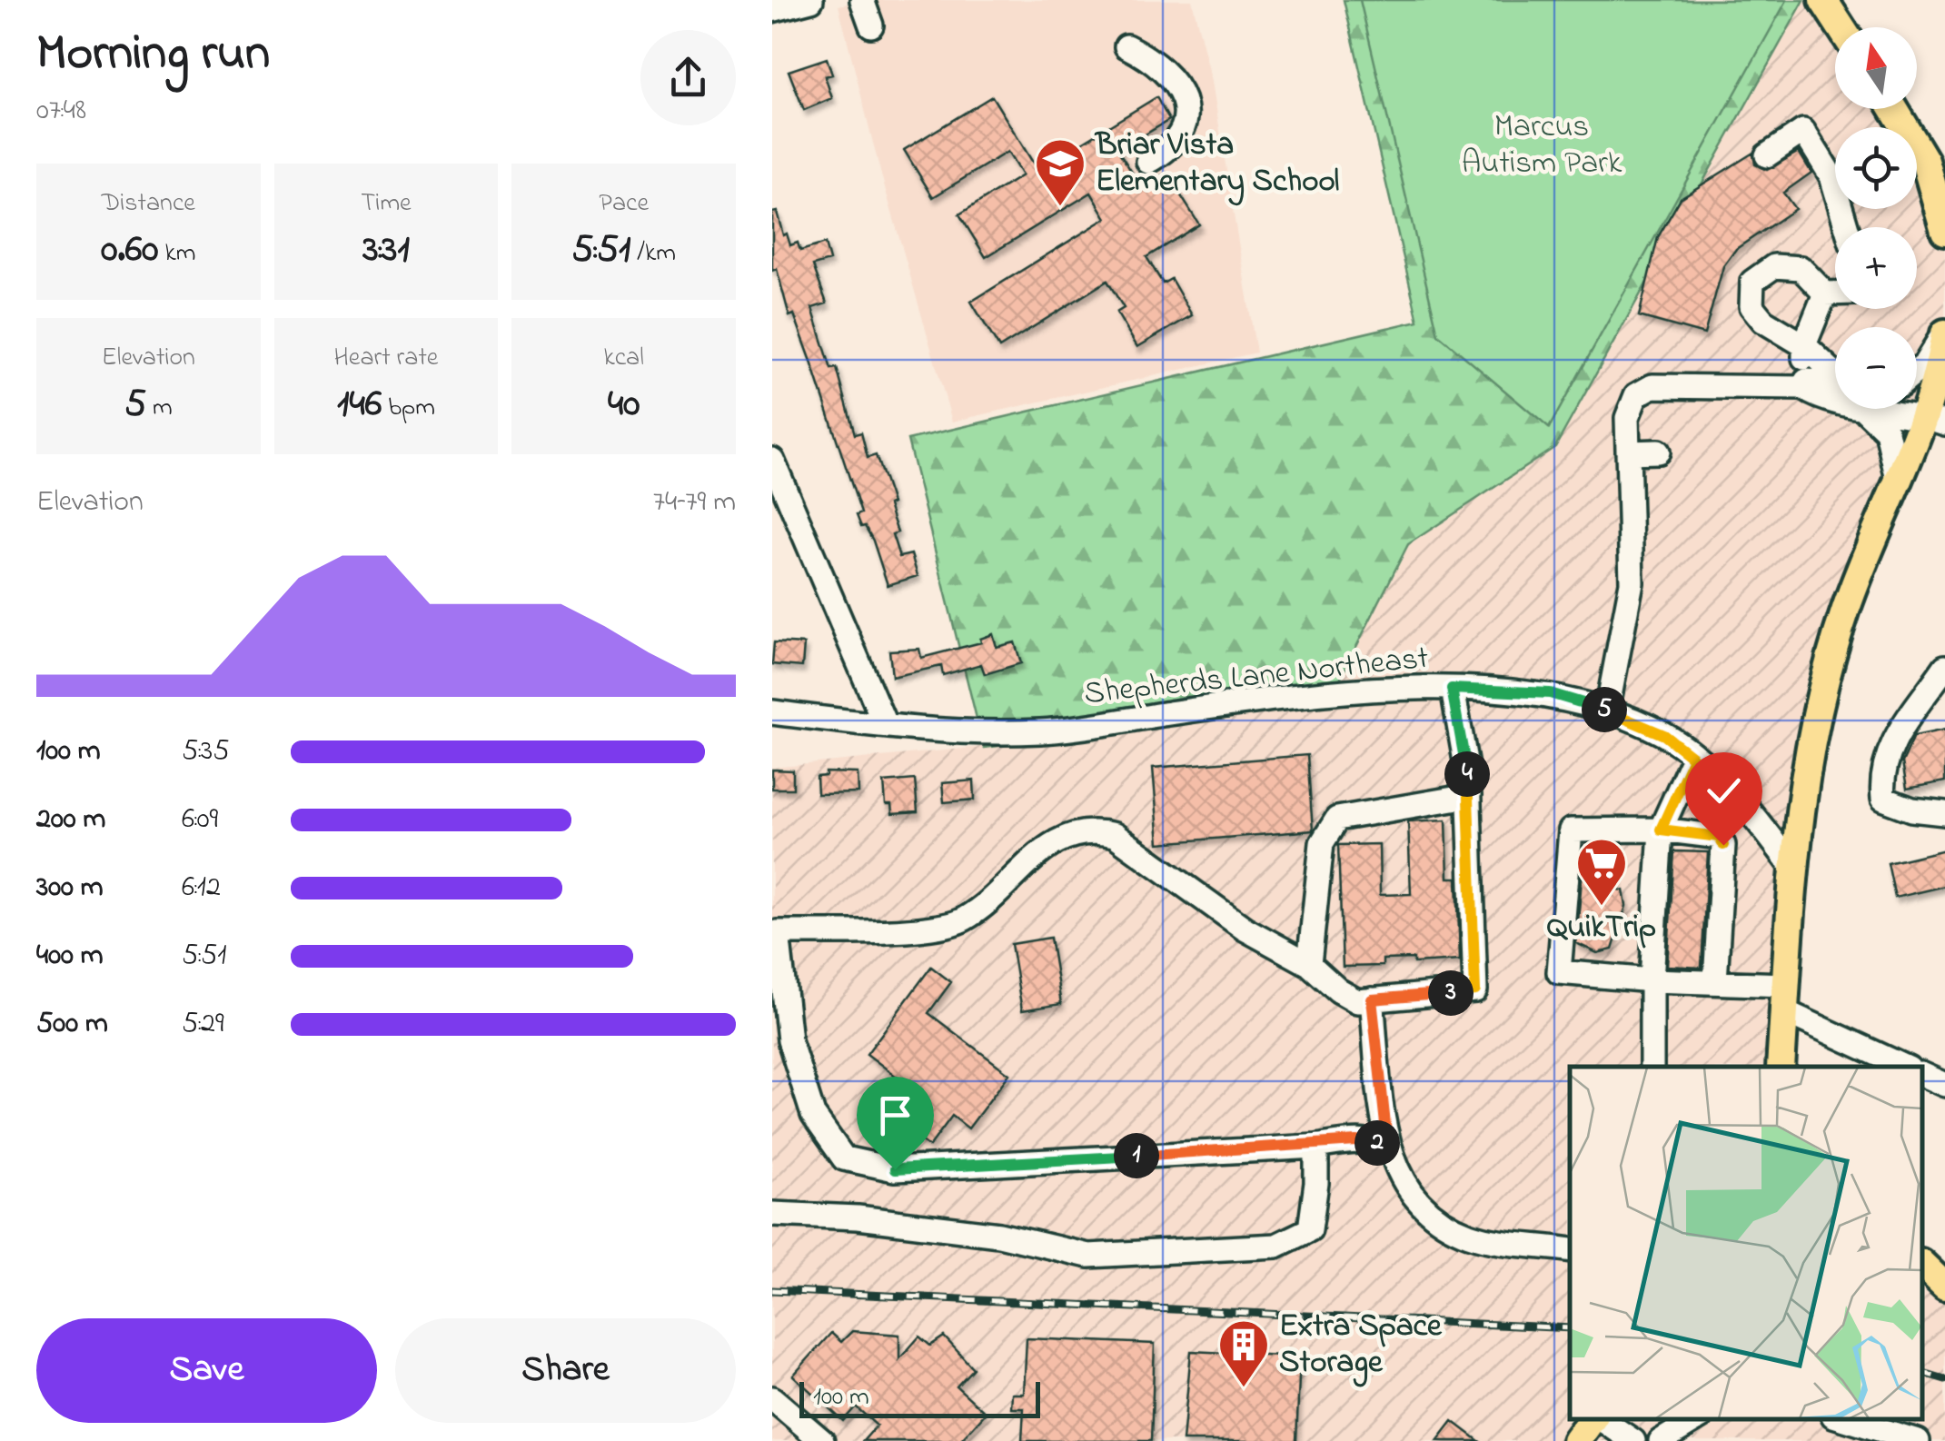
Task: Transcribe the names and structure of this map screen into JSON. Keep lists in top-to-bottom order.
{
  "streets": {
    "street": ["Shepherds Lane Northeast"]
  },
  "parks": ["Marcus Autism Park"],
  "places": {
    "school or university": ["Briar Vista Elementary School"],
    "supermarket": ["QuikTrip"],
    "building": ["Extra Space Storage"]
  },
  "scale_bar": "100 m",
  "north": "top",
  "page": {
    "heading": ["Morning run", "07:48"],
    "map_buttons": ["+", "−"],
    "stats": [
      ["Distance", "0.60 km"],
      ["Time", "3:31"],
      ["Pace", "5:51 /km"],
      ["Elevation", "5 m"],
      ["Heart rate", "146 bpm"],
      ["kcal", "40"]
    ],
    "chart": ["Elevation", "74–79 m"],
    "pins": [
      "5",
      "4",
      "3",
      "2",
      "1"
    ],
    "list": [
      {
        "name": "100 m",
        "note": "5:35"
      },
      {
        "name": "200 m",
        "note": "6:09"
      },
      {
        "name": "300 m",
        "note": "6:12"
      },
      {
        "name": "400 m",
        "note": "5:51"
      },
      {
        "name": "500 m",
        "note": "5:29"
      }
    ],
    "buttons": ["Save", "Share"],
    "scale": "100 m"
  }
}
